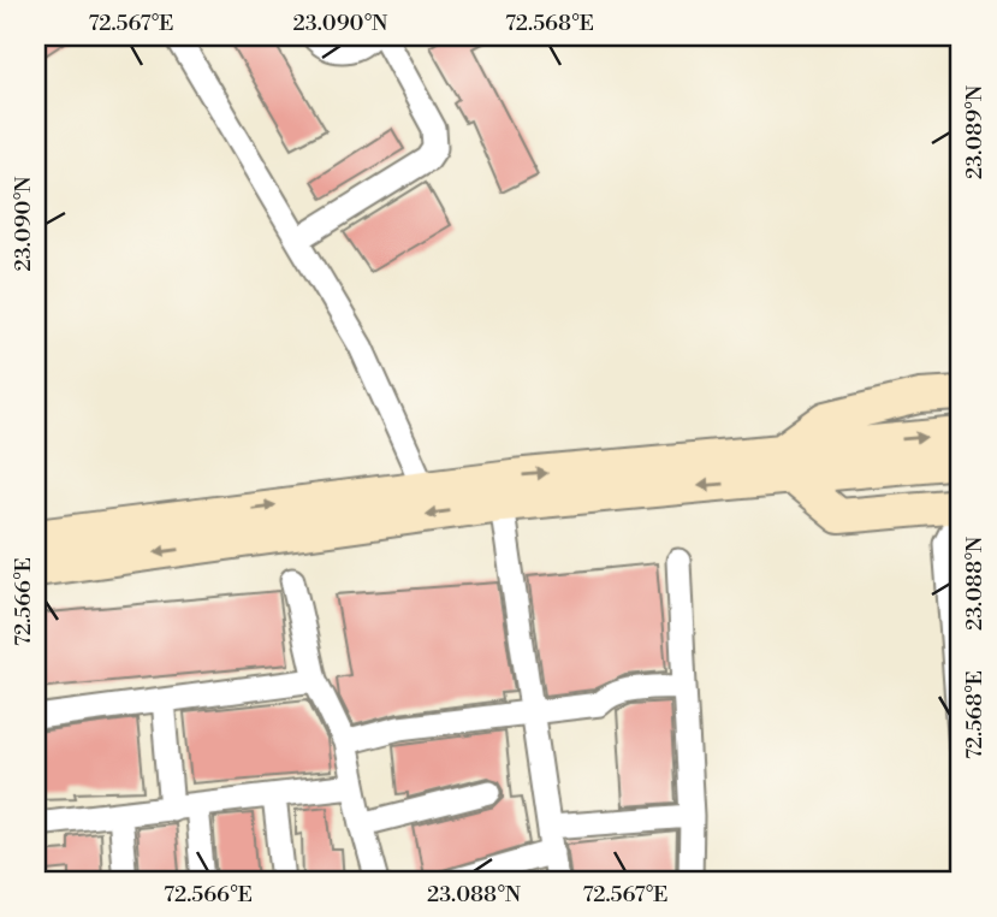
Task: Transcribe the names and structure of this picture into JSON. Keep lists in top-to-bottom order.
{
  "coordinates": [
    "72.567°E",
    "23.090°N",
    "72.568°E",
    "23.089°N",
    "23.088°N",
    "72.566°E"
  ]
}
